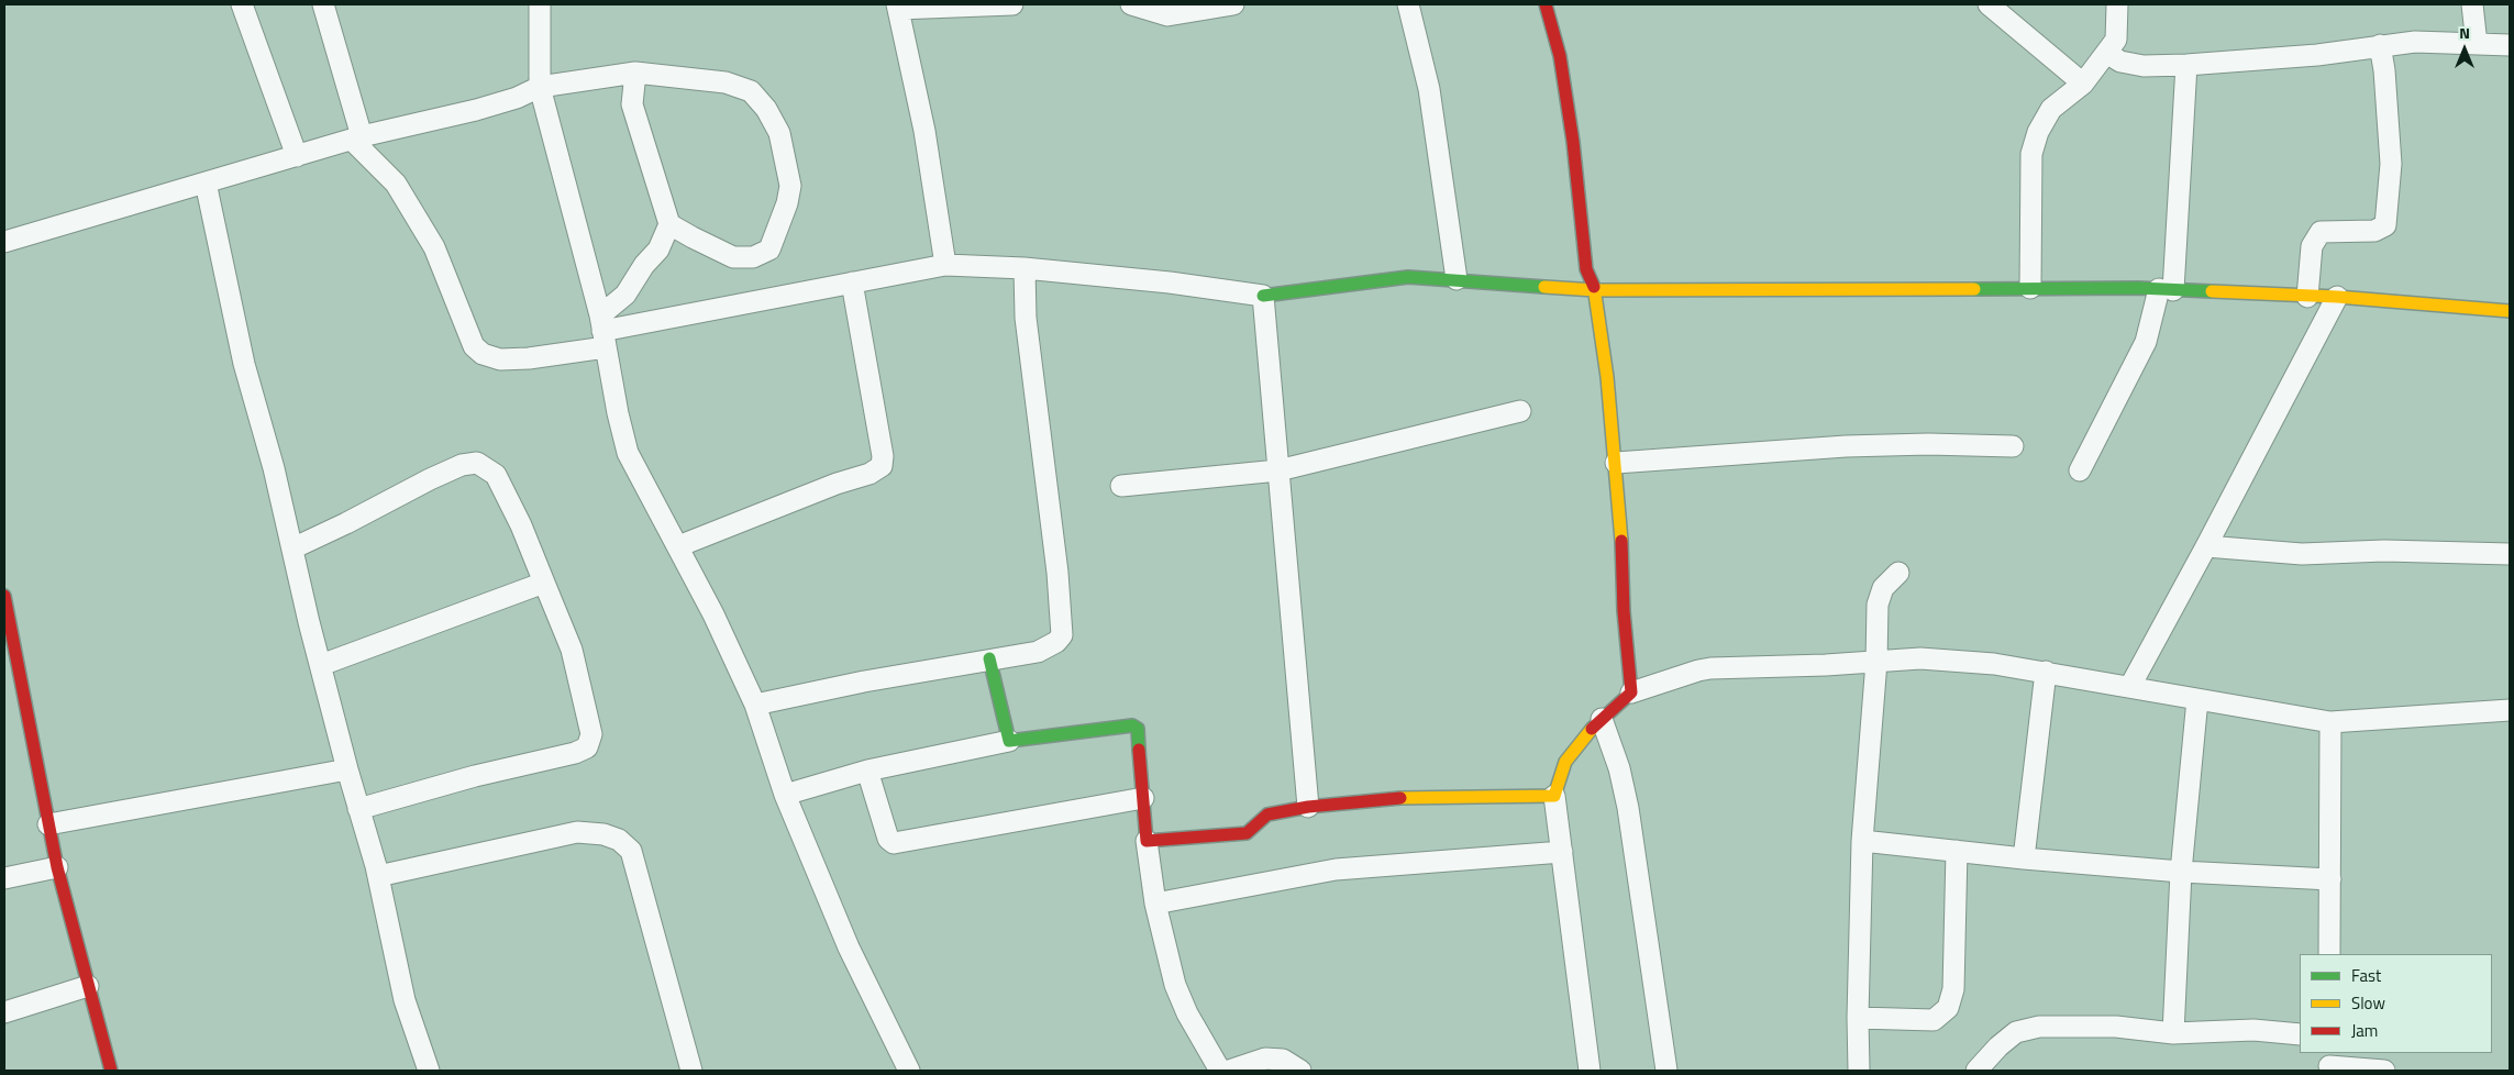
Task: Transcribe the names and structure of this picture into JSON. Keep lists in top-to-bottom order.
{
  "legend": ["Fast", "Slow", "Jam"],
  "north": "top"
}
